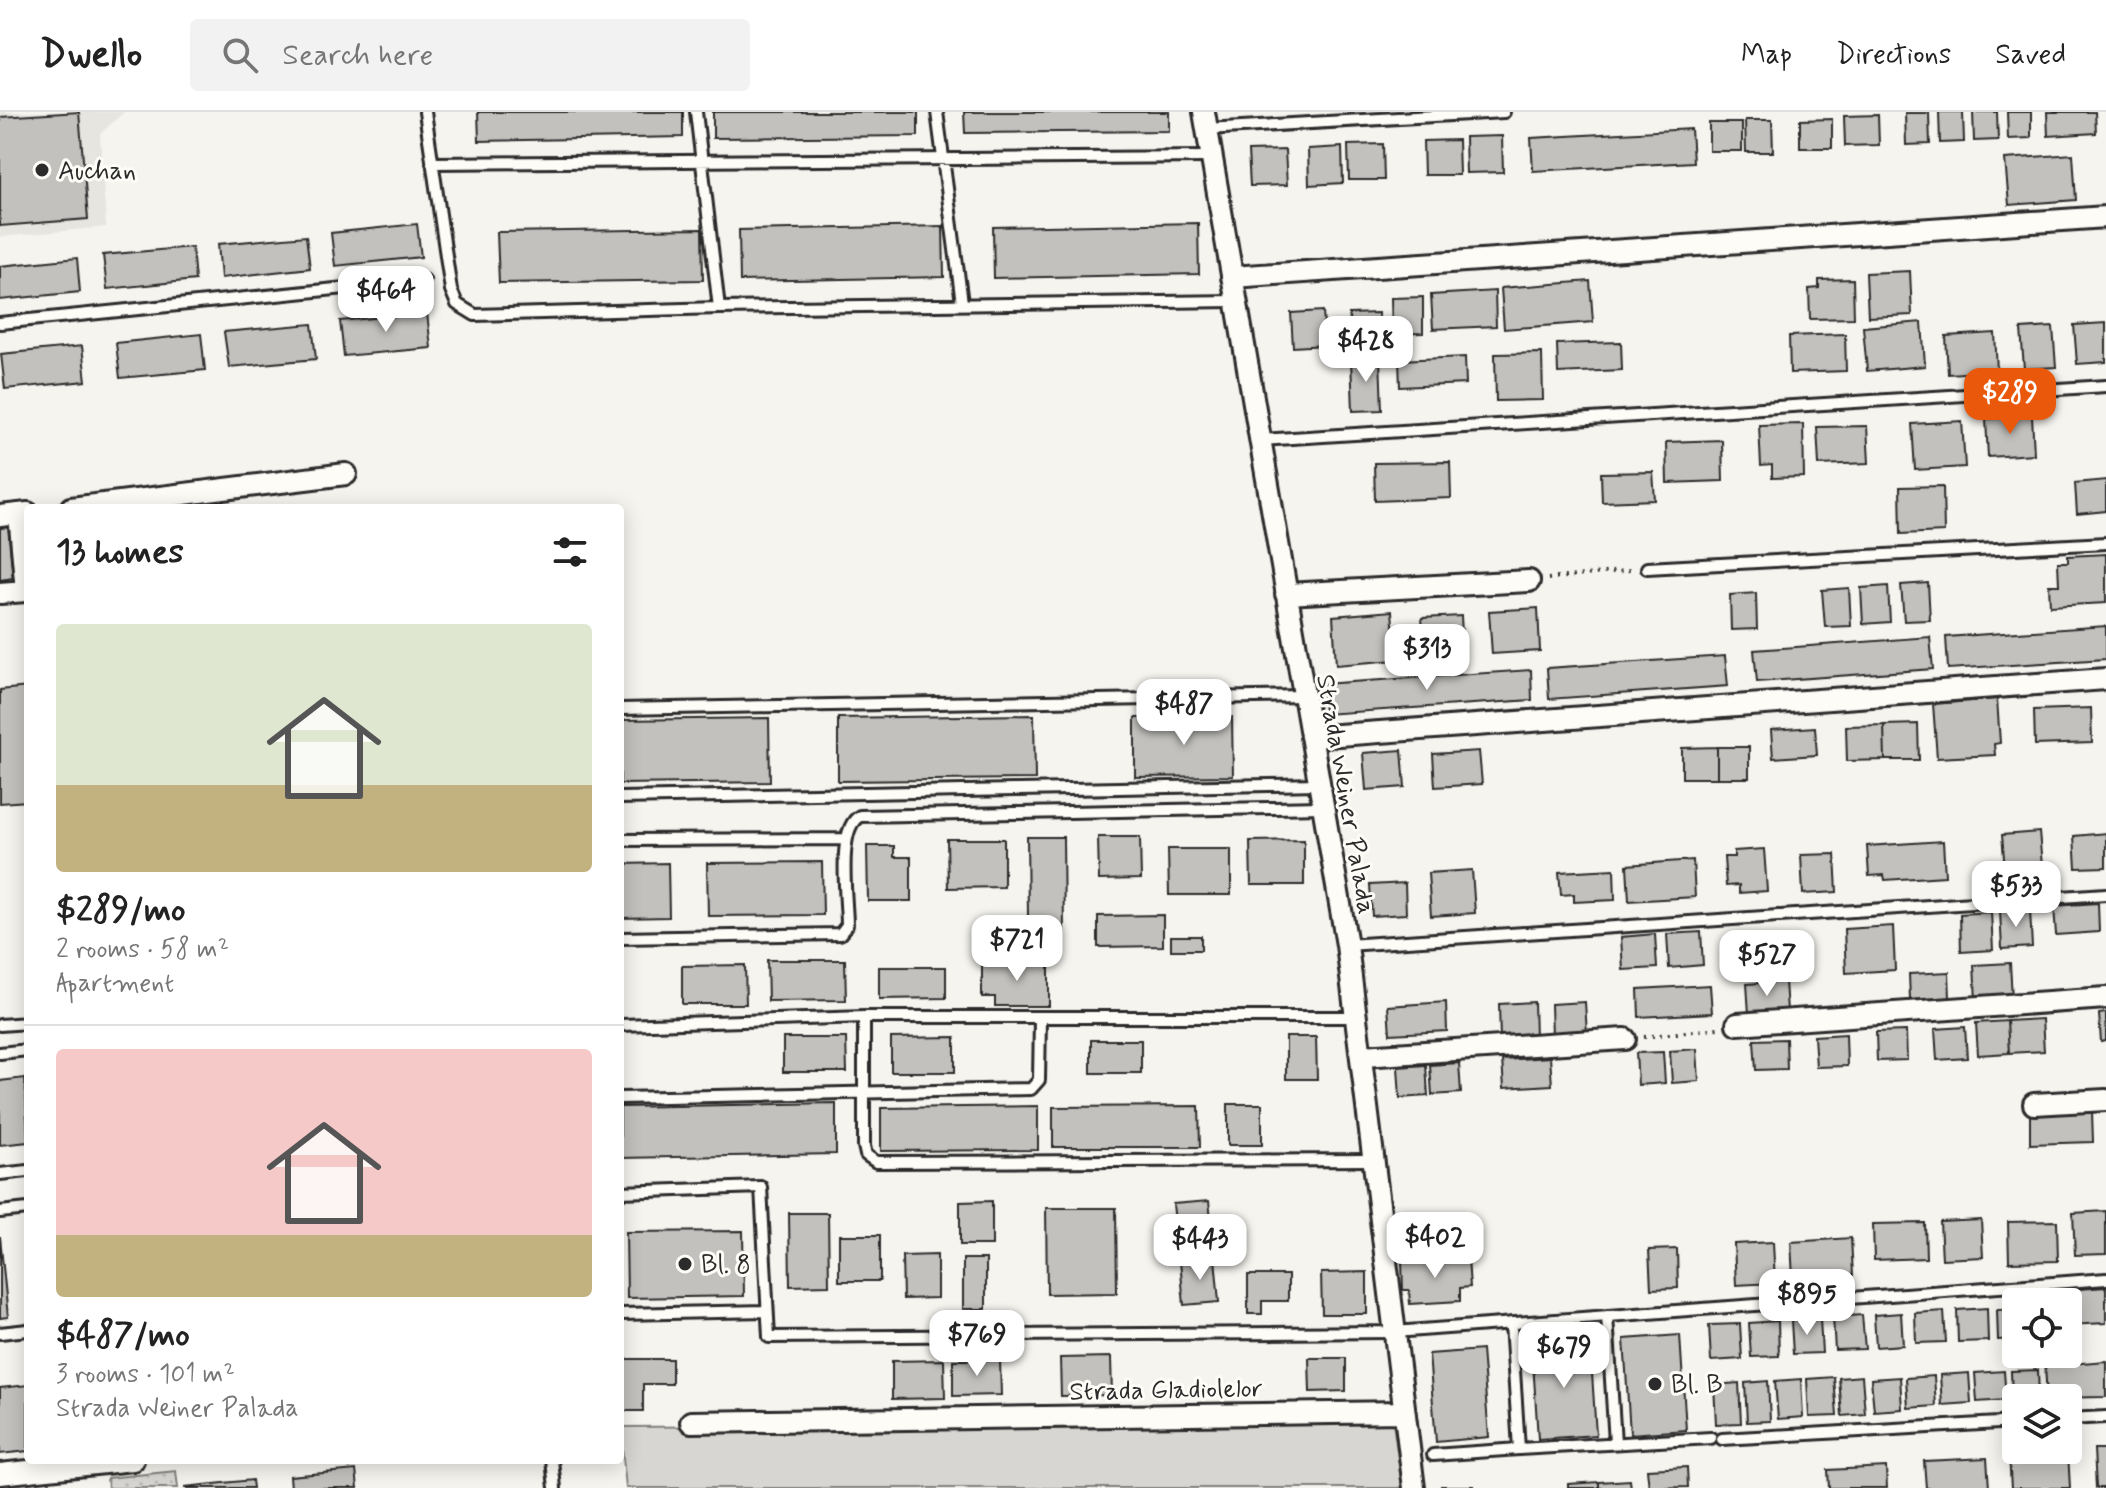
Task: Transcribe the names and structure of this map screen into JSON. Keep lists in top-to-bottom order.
{
  "streets": {
    "street": ["Strada Weiner Palada", "Strada Gladiolelor"]
  },
  "crossings": [
    ["Strada Weiner Palada", "Strada Gladiolelor"]
  ],
  "places": ["Auchan", "Bl. 8", "Bl. B"],
  "page": {
    "header": "Dwello",
    "search": "Search here",
    "nav": ["Map", "Directions", "Saved"],
    "price": [
      "$464",
      "$428",
      "$289",
      "$313",
      "$487",
      "$533",
      "$721",
      "$527",
      "$402",
      "$443",
      "$895",
      "$769",
      "$679"
    ],
    "heading": "13 homes",
    "list": [
      {
        "name": "$289/mo",
        "note": "2 rooms · 58 m² · Apartment"
      },
      {
        "name": "$487/mo",
        "note": "3 rooms · 101 m² · Strada Weiner Palada"
      }
    ]
  }
}
